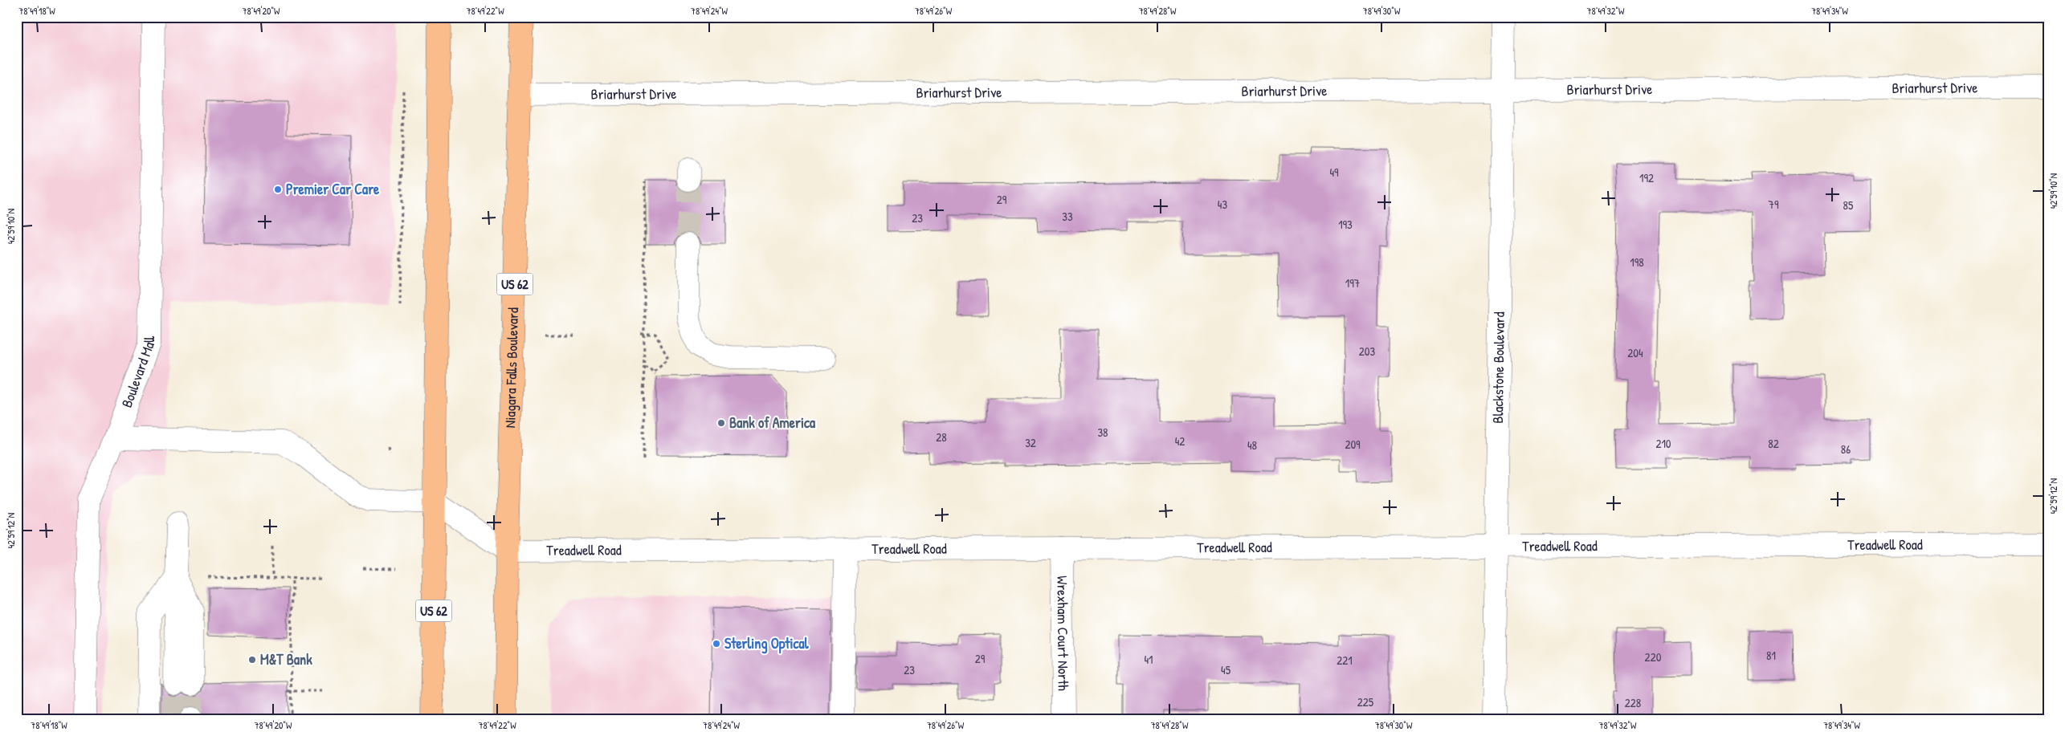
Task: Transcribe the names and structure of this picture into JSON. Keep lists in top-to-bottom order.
{
  "streets": {
    "main road": ["US 62", "Niagara Falls Boulevard"],
    "street": [
      "Briarhurst Drive",
      "Blackstone Boulevard",
      "Boulevard Mall",
      "Treadwell Road",
      "Wrexham Court North"
    ]
  },
  "crossings": [
    ["Briarhurst Drive", "Niagara Falls Boulevard"],
    ["Briarhurst Drive", "Blackstone Boulevard"],
    ["Niagara Falls Boulevard", "Treadwell Road"],
    ["Blackstone Boulevard", "Treadwell Road"],
    ["Treadwell Road", "Wrexham Court North"]
  ],
  "places": [
    "Premier Car Care",
    "Bank of America",
    "Sterling Optical",
    "M&T Bank"
  ],
  "house_numbers": [
    "49",
    "192",
    "29",
    "43",
    "79",
    "85",
    "33",
    "23",
    "193",
    "198",
    "197",
    "203",
    "204",
    "38",
    "28",
    "42",
    "32",
    "210",
    "82",
    "209",
    "48",
    "86",
    "81",
    "220",
    "29",
    "41",
    "221",
    "23",
    "45",
    "225",
    "228"
  ],
  "coordinates": [
    "78°49'18\"W",
    "78°49'20\"W",
    "78°49'22\"W",
    "78°49'24\"W",
    "78°49'26\"W",
    "78°49'28\"W",
    "78°49'30\"W",
    "78°49'32\"W",
    "78°49'34\"W",
    "42°59'10\"N",
    "42°59'12\"N"
  ]
}
